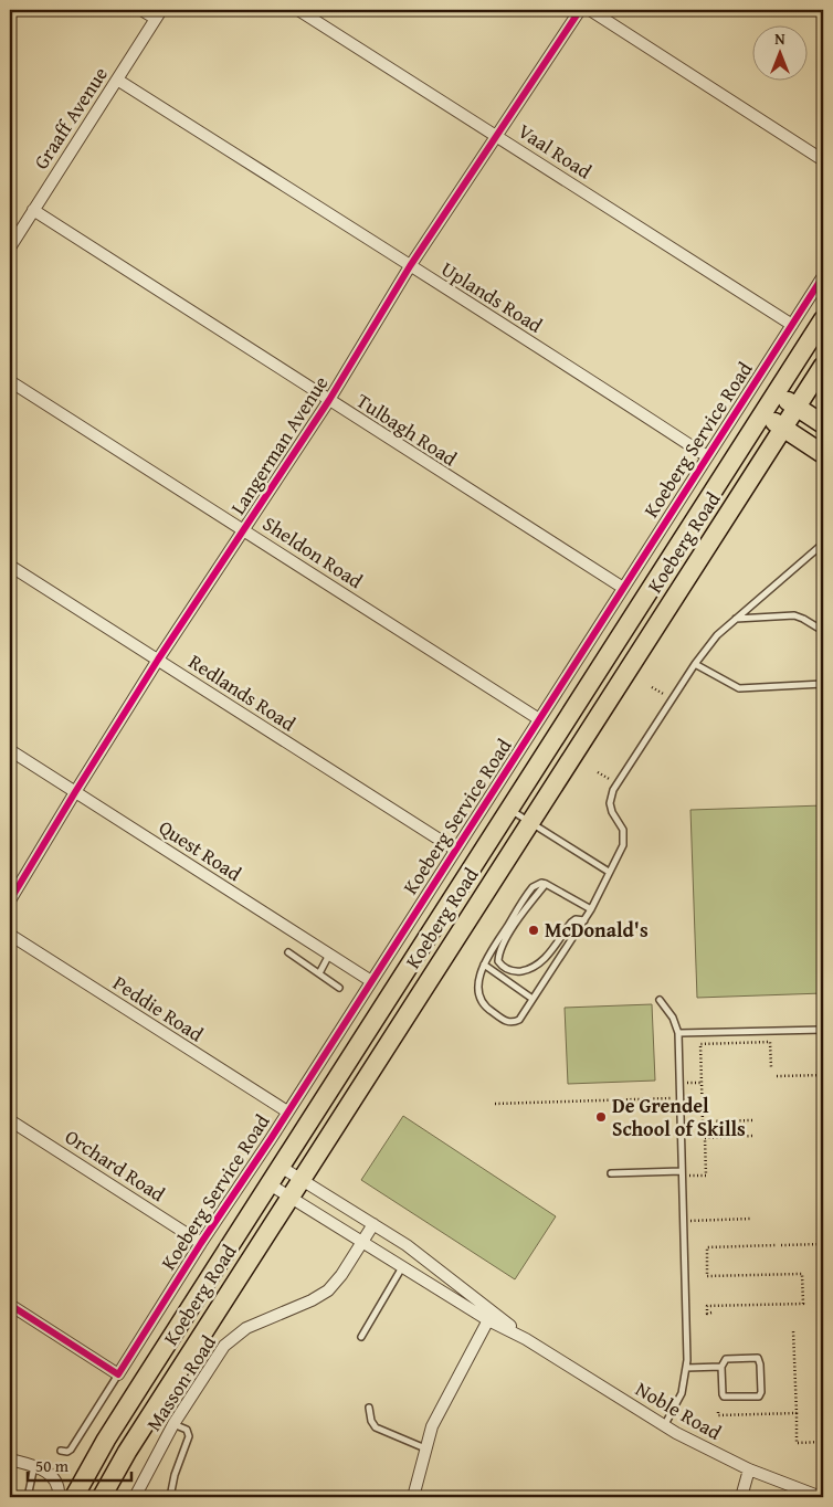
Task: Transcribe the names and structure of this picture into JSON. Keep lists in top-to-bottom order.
{
  "streets": {
    "main road": ["Koeberg Road"],
    "street": [
      "Graaff Avenue",
      "Vaal Road",
      "Uplands Road",
      "Tulbagh Road",
      "Koeberg Service Road",
      "Langerman Avenue",
      "Sheldon Road",
      "Redlands Road",
      "Quest Road",
      "Peddie Road",
      "Orchard Road",
      "Masson Road",
      "Noble Road"
    ]
  },
  "crossings": [
    ["Graaff Avenue", "Uplands Road"],
    ["Graaff Avenue", "Tulbagh Road"],
    ["Vaal Road", "Koeberg Service Road"],
    ["Vaal Road", "Langerman Avenue"],
    ["Uplands Road", "Koeberg Service Road"],
    ["Uplands Road", "Langerman Avenue"],
    ["Tulbagh Road", "Koeberg Service Road"],
    ["Tulbagh Road", "Langerman Avenue"],
    ["Koeberg Service Road", "Sheldon Road"],
    ["Koeberg Service Road", "Redlands Road"],
    ["Koeberg Service Road", "Quest Road"],
    ["Koeberg Service Road", "Peddie Road"],
    ["Koeberg Service Road", "Orchard Road"],
    ["Langerman Avenue", "Sheldon Road"],
    ["Langerman Avenue", "Redlands Road"],
    ["Langerman Avenue", "Quest Road"],
    ["Koeberg Road", "Noble Road"],
    ["Masson Road", "Noble Road"]
  ],
  "places": ["McDonald's", "De Grendel School of Skills"],
  "scale_bar": "50 m",
  "north": "top"
}
